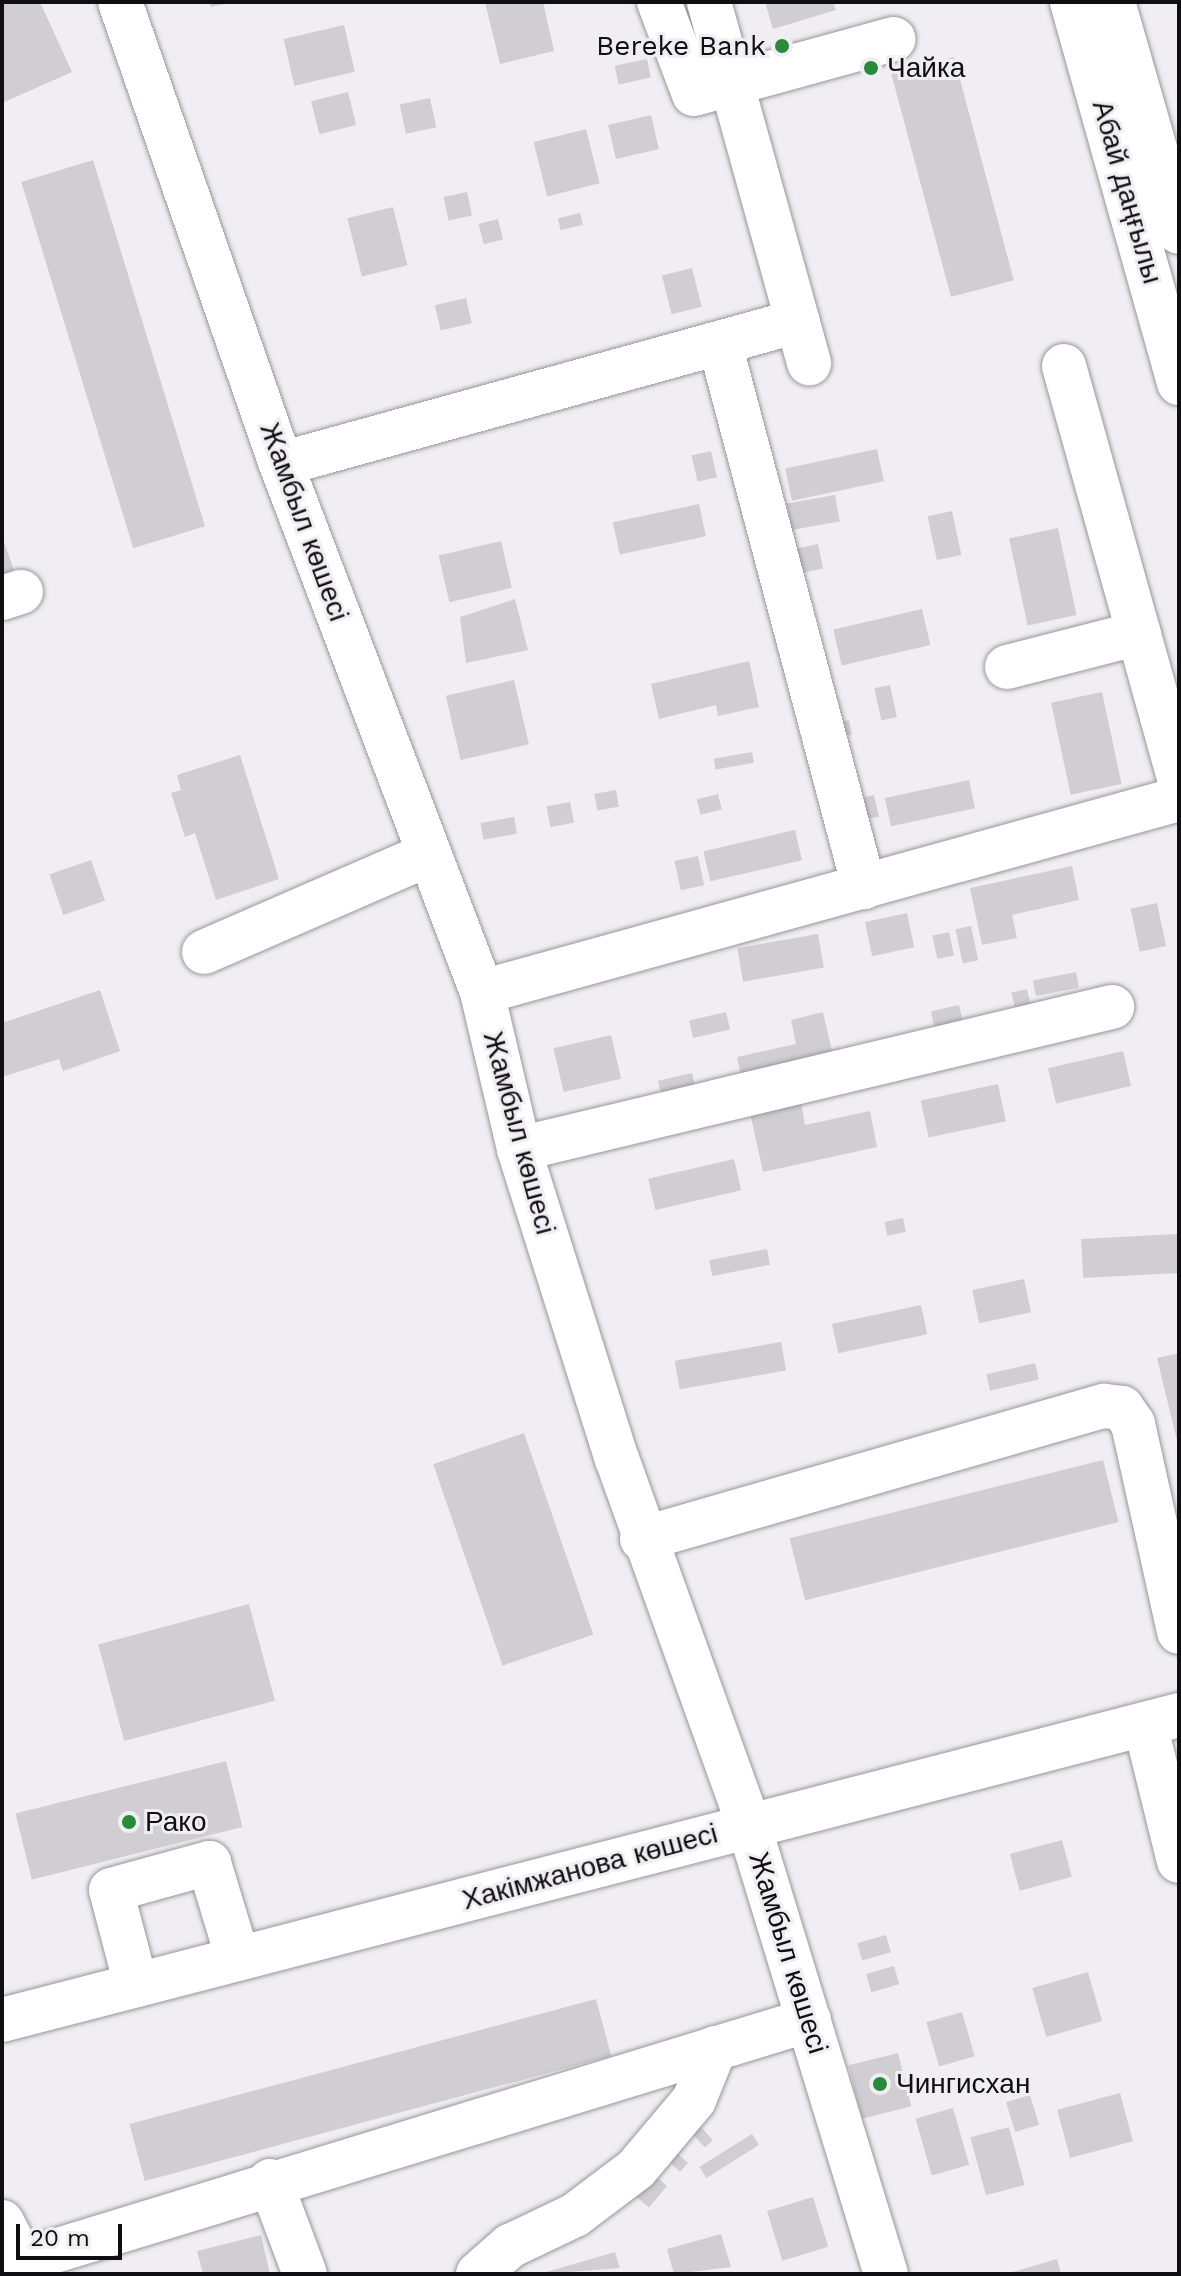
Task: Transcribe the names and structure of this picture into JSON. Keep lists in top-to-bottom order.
{
  "streets": {
    "street": ["Абай даңғылы", "Жамбыл көшесі", "Хакімжанова көшесі"]
  },
  "crossings": [
    ["Жамбыл көшесі", "Хакімжанова көшесі"]
  ],
  "places": [
    "Bereke Bank",
    "Чайка",
    "Рако",
    "Чингисхан"
  ],
  "scale_bar": "20 m"
}
